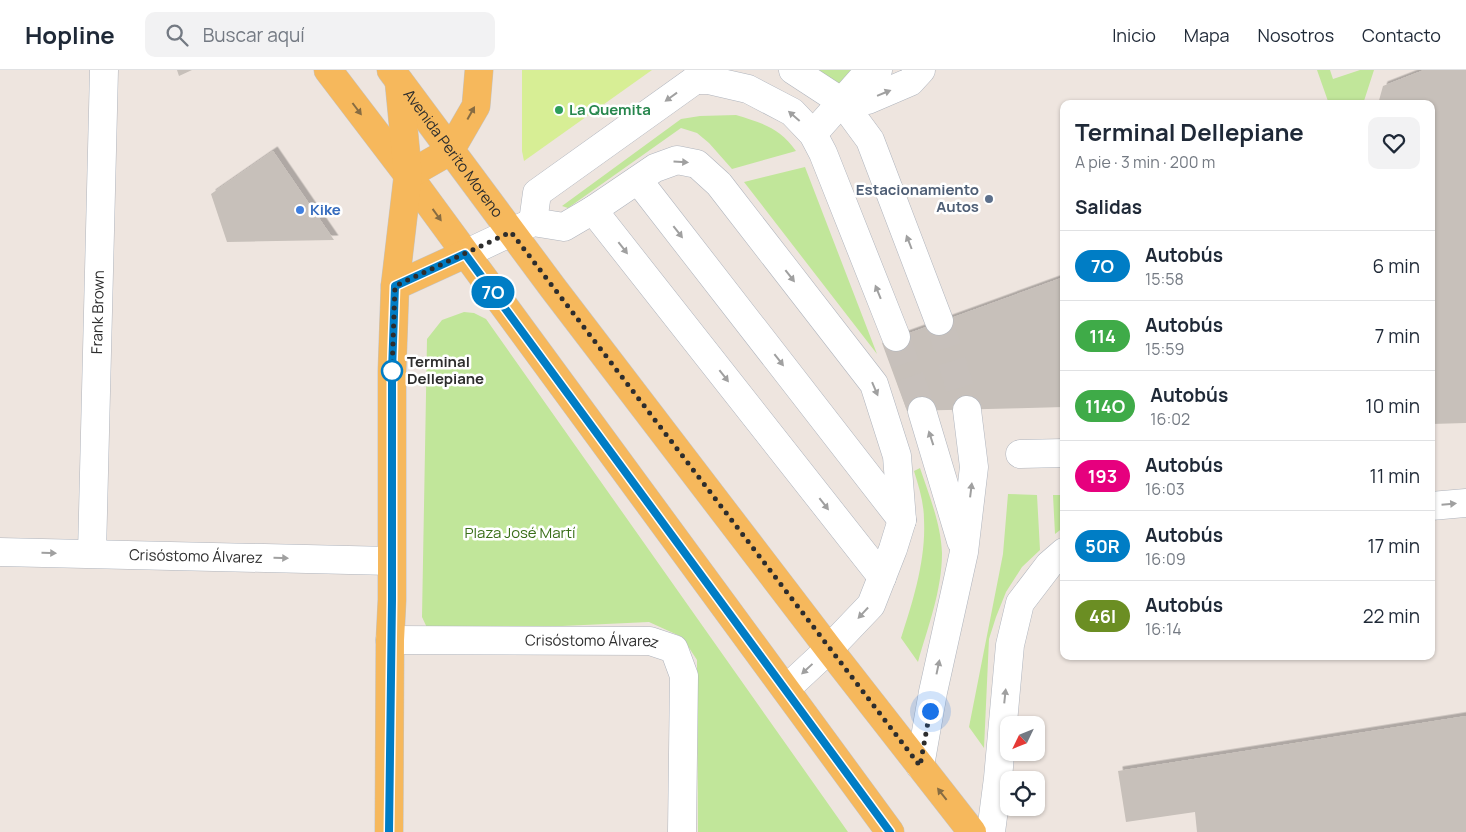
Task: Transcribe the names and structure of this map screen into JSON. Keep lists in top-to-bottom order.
{
  "streets": {
    "main road": ["Avenida Perito Moreno"],
    "street": ["Frank Brown", "Crisóstomo Álvarez"]
  },
  "crossings": [
    ["Frank Brown", "Crisóstomo Álvarez"]
  ],
  "one_way": ["Crisóstomo Álvarez"],
  "parks": ["Plaza José Martí"],
  "places": [
    "La Quemita",
    "Estacionamiento Autos",
    "Kike",
    "Terminal Dellepiane"
  ],
  "lines": ["bus line 7O"],
  "north": "bottom left",
  "page": {
    "header": "Hopline",
    "search": "Buscar aquí",
    "nav": [
      "Inicio",
      "Mapa",
      "Nosotros",
      "Contacto"
    ],
    "on_map": "7O",
    "heading": [
      ["Terminal Dellepiane", "A pie · 3 min · 200 m"],
      "Salidas"
    ],
    "list": [
      {
        "mark": "7O",
        "name": "Autobús",
        "note": "15:58",
        "value": "6 min"
      },
      {
        "mark": "114",
        "name": "Autobús",
        "note": "15:59",
        "value": "7 min"
      },
      {
        "mark": "114O",
        "name": "Autobús",
        "note": "16:02",
        "value": "10 min"
      },
      {
        "mark": "193",
        "name": "Autobús",
        "note": "16:03",
        "value": "11 min"
      },
      {
        "mark": "50R",
        "name": "Autobús",
        "note": "16:09",
        "value": "17 min"
      },
      {
        "mark": "46I",
        "name": "Autobús",
        "note": "16:14",
        "value": "22 min"
      }
    ]
  }
}
